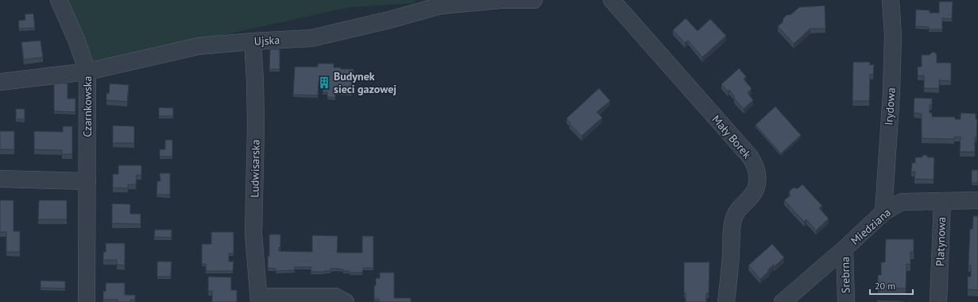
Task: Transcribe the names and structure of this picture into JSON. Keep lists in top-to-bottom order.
{
  "streets": {
    "street": [
      "Ujska",
      "Czarnkowska",
      "Irydowa",
      "Mały Borek",
      "Ludwisarska",
      "Miedziana",
      "Platynowa",
      "Srebrna"
    ]
  },
  "crossings": [
    ["Ujska", "Czarnkowska"],
    ["Ujska", "Ludwisarska"],
    ["Irydowa", "Miedziana"],
    ["Miedziana", "Platynowa"],
    ["Miedziana", "Srebrna"]
  ],
  "places": {
    "building": ["Budynek sieci gazowej"]
  },
  "scale_bar": "20 m"
}
